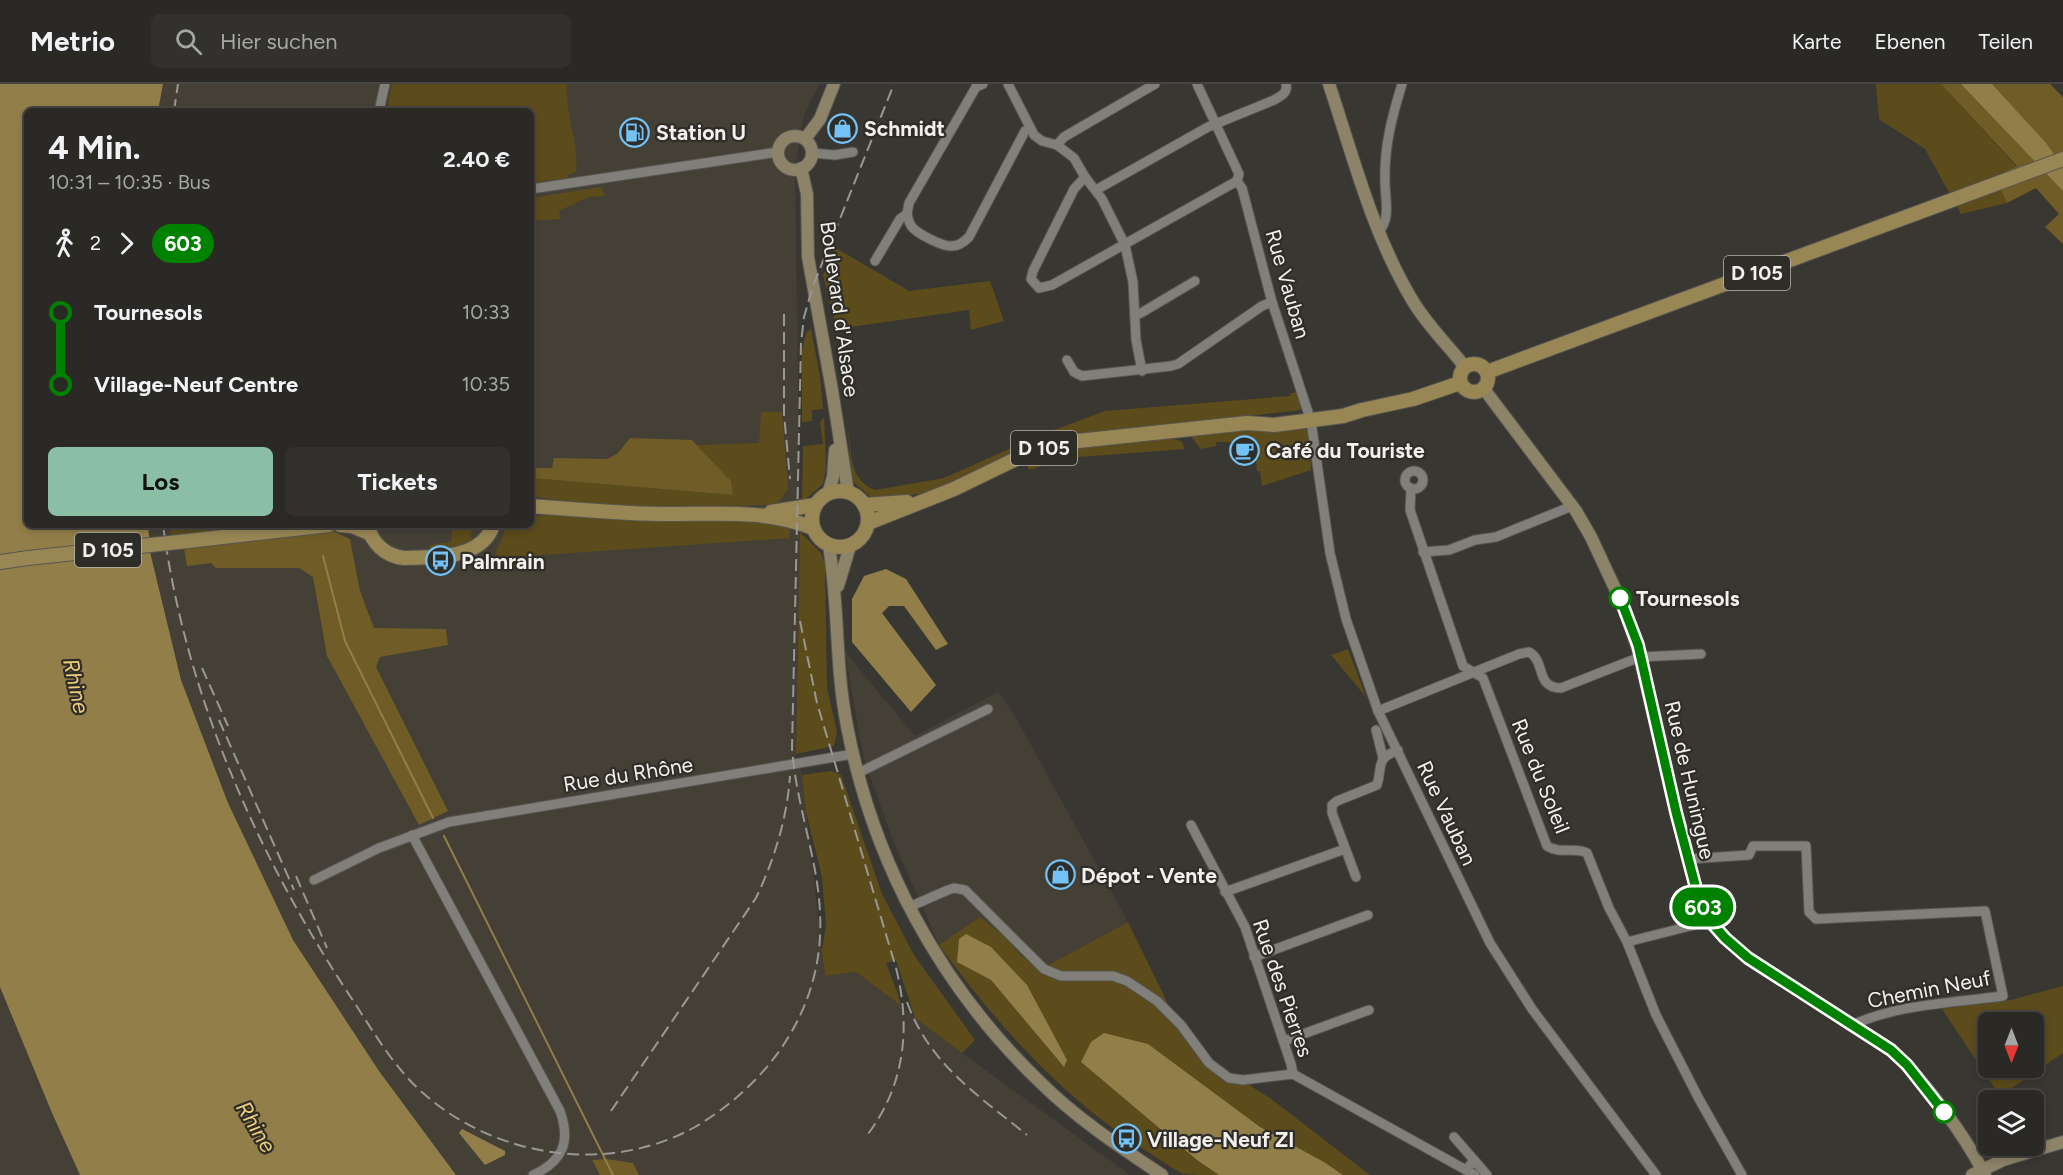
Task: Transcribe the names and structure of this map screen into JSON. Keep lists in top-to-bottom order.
{
  "streets": {
    "main road": ["D 105", "Boulevard d'Alsace", "Rue de Huningue"],
    "street": [
      "Rue Vauban",
      "Rue du Rhône",
      "Rue du Soleil",
      "Rue des Pierres",
      "Chemin Neuf"
    ]
  },
  "crossings": [
    ["D 105", "Rue Vauban"],
    ["D 105", "Boulevard d'Alsace"],
    ["D 105", "Rue de Huningue"],
    ["Rue de Huningue", "Chemin Neuf"]
  ],
  "water": ["Rhine"],
  "places": {
    "shop": ["Schmidt", "Dépot - Vente"],
    "fuel station": ["Station U"],
    "cafe": ["Café du Touriste"],
    "bus stop": ["Palmrain", "Village-Neuf ZI"],
    "other": ["Tournesols"]
  },
  "lines": ["bus line 603"],
  "north": "bottom",
  "page": {
    "header": "Metrio",
    "search": "Hier suchen",
    "nav": ["Karte", "Ebenen", "Teilen"],
    "on_map": "603",
    "heading": ["4 Min.", "10:31 – 10:35 · Bus", "2.40 €"],
    "legs": ["2", "603"],
    "list": [
      {
        "name": "Tournesols",
        "value": "10:33"
      },
      {
        "name": "Village-Neuf Centre",
        "value": "10:35"
      }
    ],
    "buttons": ["Los", "Tickets"]
  }
}
